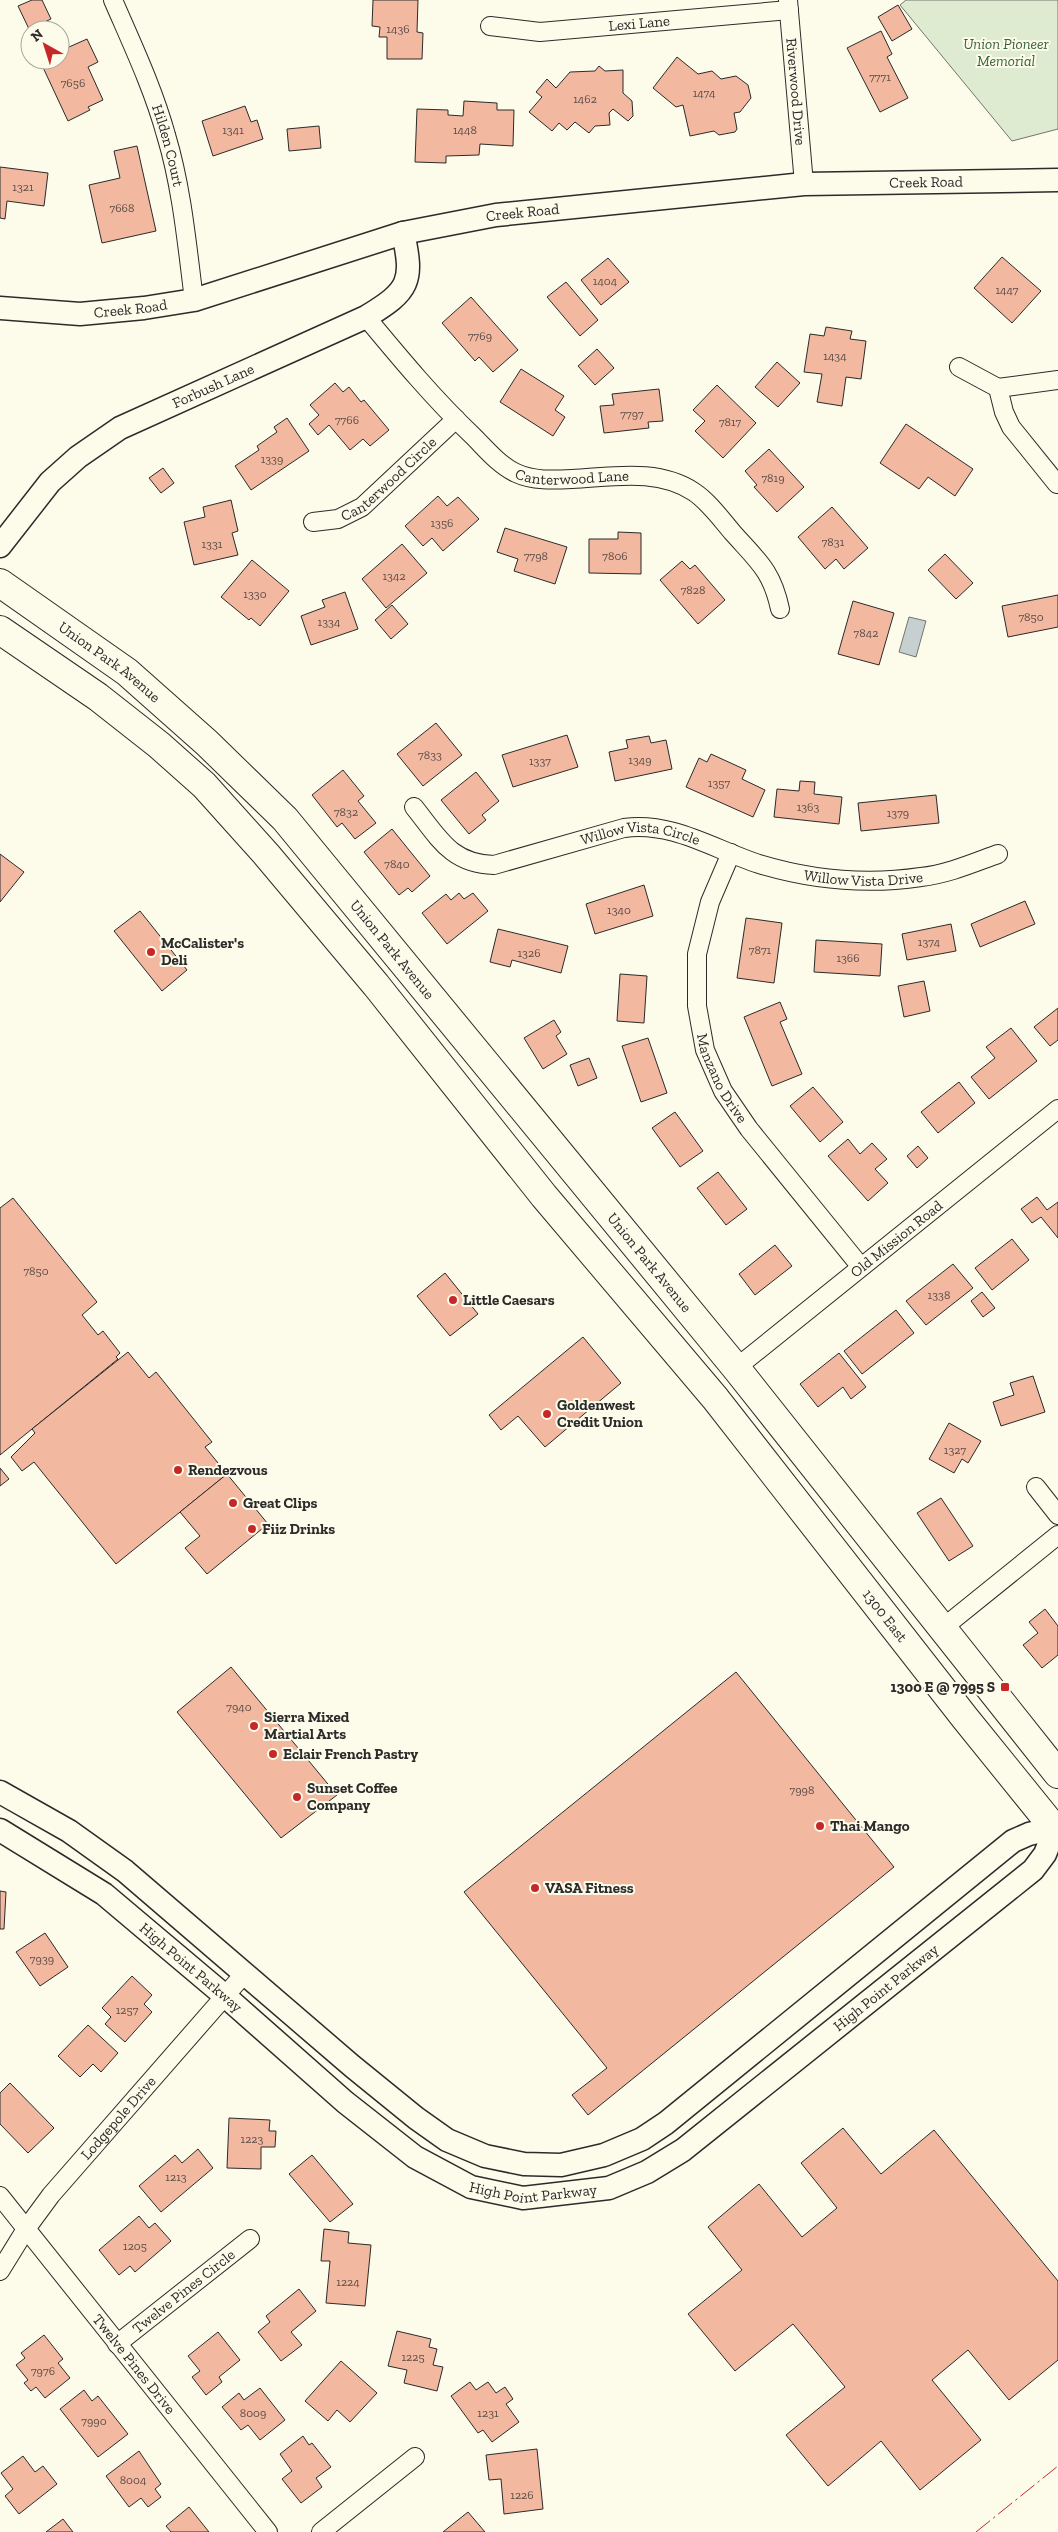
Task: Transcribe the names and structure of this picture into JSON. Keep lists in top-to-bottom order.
{
  "streets": {
    "main road": ["Union Park Avenue", "1300 East"],
    "street": [
      "Lexi Lane",
      "Riverwood Drive",
      "Hilden Court",
      "Creek Road",
      "Forbush Lane",
      "Canterwood Lane",
      "Canterwood Circle",
      "Willow Vista Circle",
      "Willow Vista Drive",
      "Manzano Drive",
      "Old Mission Road",
      "High Point Parkway",
      "Lodgepole Drive",
      "Twelve Pines Circle",
      "Twelve Pines Drive"
    ]
  },
  "crossings": [
    ["Lexi Lane", "Riverwood Drive"],
    ["Riverwood Drive", "Creek Road"],
    ["Hilden Court", "Creek Road"],
    ["Creek Road", "Forbush Lane"],
    ["Forbush Lane", "Canterwood Lane"],
    ["Canterwood Lane", "Canterwood Circle"],
    ["Union Park Avenue", "Old Mission Road"],
    ["Willow Vista Circle", "Willow Vista Drive"],
    ["Willow Vista Circle", "Manzano Drive"],
    ["Willow Vista Drive", "Manzano Drive"],
    ["Manzano Drive", "Old Mission Road"],
    ["1300 East", "High Point Parkway"],
    ["High Point Parkway", "Lodgepole Drive"],
    ["Lodgepole Drive", "Twelve Pines Drive"],
    ["Twelve Pines Circle", "Twelve Pines Drive"]
  ],
  "parks": ["Union Pioneer Memorial"],
  "places": {
    "other": [
      "McCalister's Deli",
      "Little Caesars",
      "Goldenwest Credit Union",
      "Rendezvous",
      "Great Clips",
      "Fiiz Drinks",
      "Sierra Mixed Martial Arts",
      "Eclair French Pastry",
      "Sunset Coffee Company",
      "Thai Mango",
      "VASA Fitness"
    ],
    "transit": ["1300 E @ 7995 S"]
  },
  "house_numbers": [
    "1436",
    "7771",
    "7656",
    "1474",
    "1462",
    "1341",
    "1448",
    "1321",
    "7668",
    "1404",
    "1447",
    "7769",
    "1434",
    "7797",
    "7766",
    "7817",
    "1339",
    "7819",
    "1356",
    "7831",
    "1331",
    "7798",
    "7806",
    "1342",
    "7828",
    "1330",
    "7850",
    "1334",
    "7842",
    "7833",
    "1349",
    "1337",
    "1357",
    "1363",
    "7832",
    "1379",
    "7840",
    "1340",
    "1374",
    "7871",
    "1326",
    "1366",
    "7850",
    "1338",
    "1327",
    "7940",
    "7998",
    "7939",
    "1257",
    "1223",
    "1213",
    "1205",
    "1224",
    "1225",
    "7976",
    "8009",
    "1231",
    "7990",
    "8004",
    "1226"
  ],
  "north": "top left"
}
